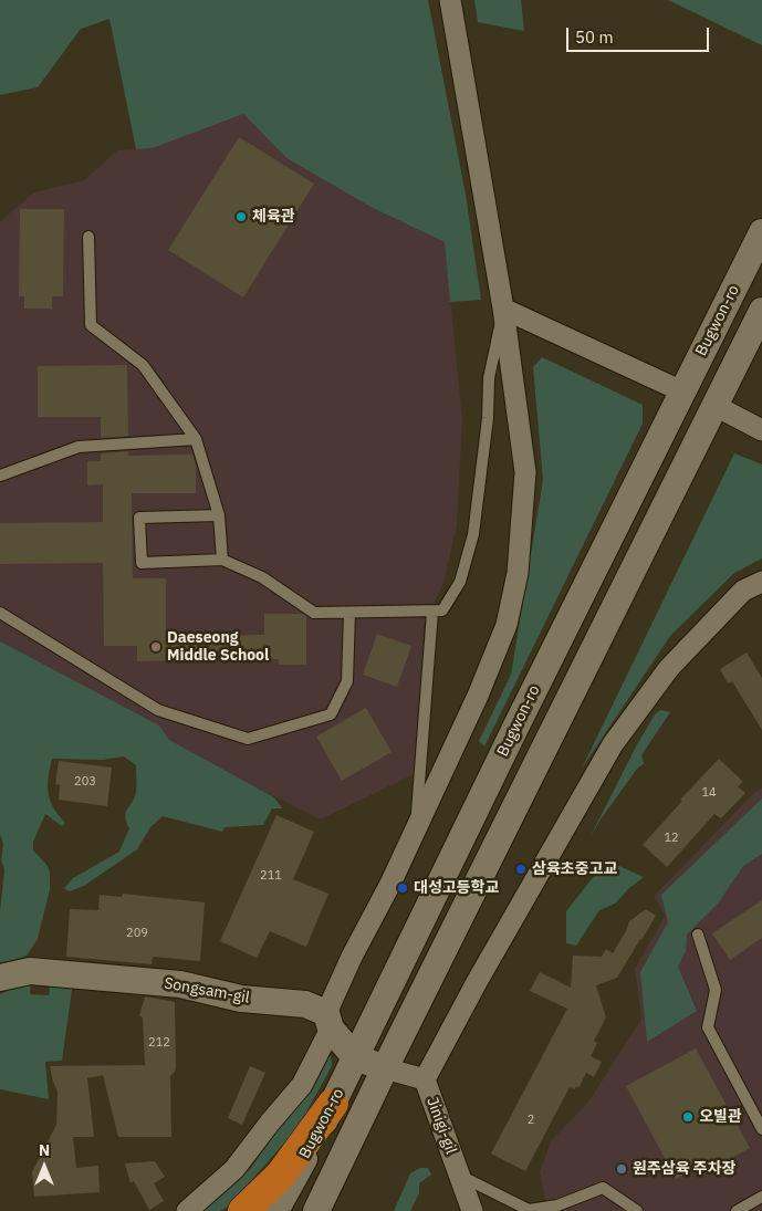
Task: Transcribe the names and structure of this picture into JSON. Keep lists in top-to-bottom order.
{
  "streets": {
    "street": ["Bugwon-ro", "Songsam-gil", "Jinigi-gil"]
  },
  "crossings": [
    ["Bugwon-ro", "Jinigi-gil"]
  ],
  "places": [
    "체육관",
    "Daeseong Middle School",
    "삼육초중고교",
    "대성고등학교",
    "오빌관",
    "원주삼육 주차장"
  ],
  "house_numbers": [
    "203",
    "14",
    "12",
    "211",
    "209",
    "212",
    "2"
  ],
  "scale_bar": "50 m",
  "north": "top"
}
